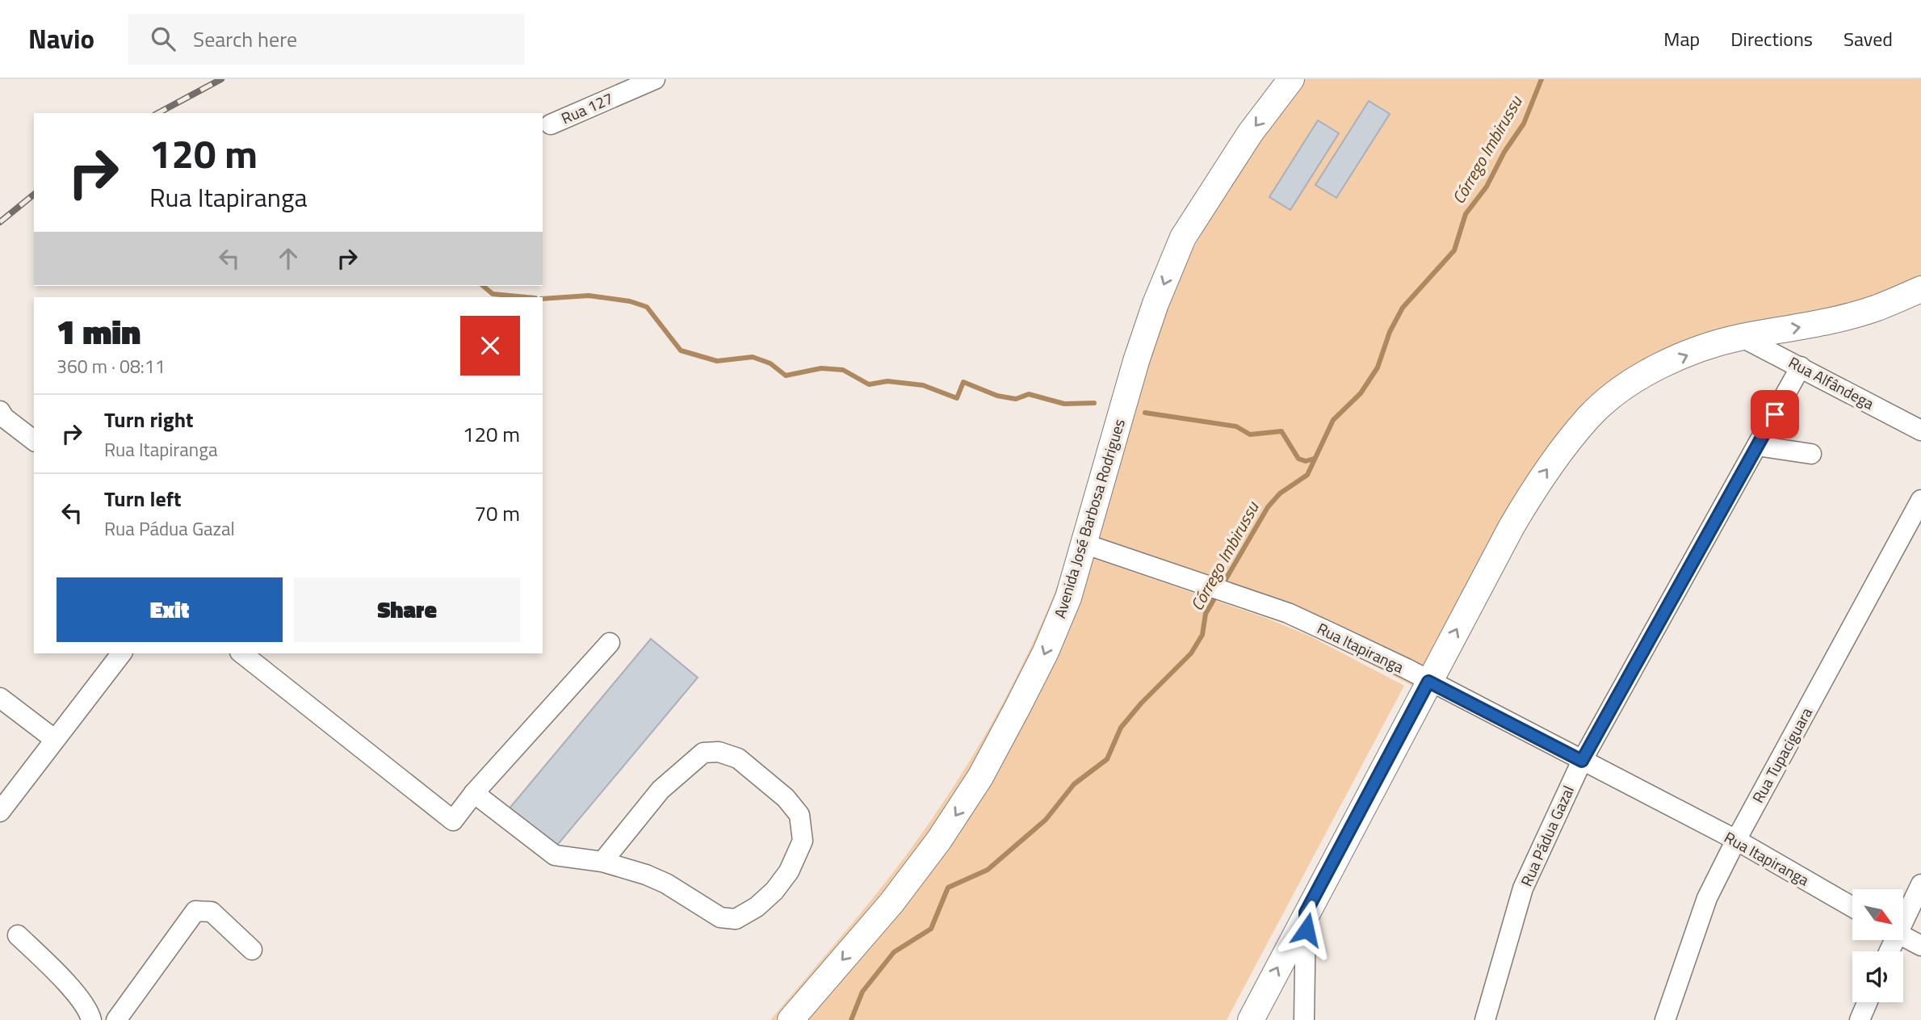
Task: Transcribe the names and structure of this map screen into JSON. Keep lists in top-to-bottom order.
{
  "streets": {
    "main road": ["Avenida José Barbosa Rodrigues"],
    "street": [
      "Rua 127",
      "Rua Alfândega",
      "Rua Itapiranga",
      "Rua Tupaciguara",
      "Rua Pádua Gazal"
    ]
  },
  "crossings": [
    ["Rua Alfândega", "Rua Pádua Gazal"],
    ["Avenida José Barbosa Rodrigues", "Rua Itapiranga"],
    ["Rua Itapiranga", "Rua Tupaciguara"],
    ["Rua Itapiranga", "Rua Pádua Gazal"]
  ],
  "one_way": ["Avenida José Barbosa Rodrigues"],
  "water": ["Córrego Imbirussu"],
  "north": "bottom right",
  "page": {
    "header": "Navio",
    "search": "Search here",
    "nav": ["Map", "Directions", "Saved"],
    "turn": ["120 m", "Rua Itapiranga"],
    "heading": ["1 min", "360 m · 08:11"],
    "list": [
      {
        "name": "Turn right",
        "note": "Rua Itapiranga",
        "value": "120 m"
      },
      {
        "name": "Turn left",
        "note": "Rua Pádua Gazal",
        "value": "70 m"
      }
    ],
    "buttons": ["Exit", "Share"]
  }
}
